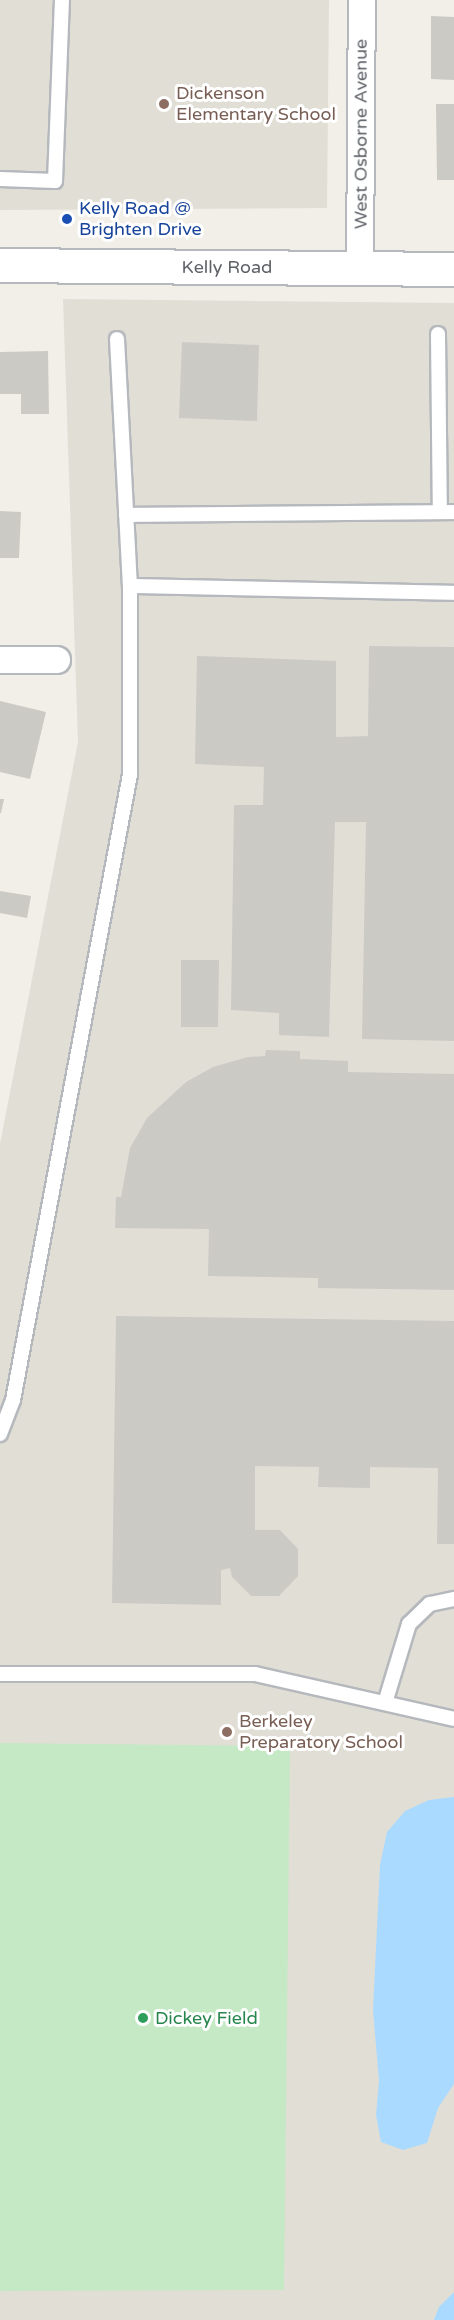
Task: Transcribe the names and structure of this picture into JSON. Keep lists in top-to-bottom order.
{
  "streets": {
    "street": ["West Osborne Avenue", "Kelly Road"]
  },
  "crossings": [
    ["West Osborne Avenue", "Kelly Road"]
  ],
  "places": [
    "Dickenson Elementary School",
    "Kelly Road @ Brighten Drive",
    "Berkeley Preparatory School",
    "Dickey Field"
  ]
}
